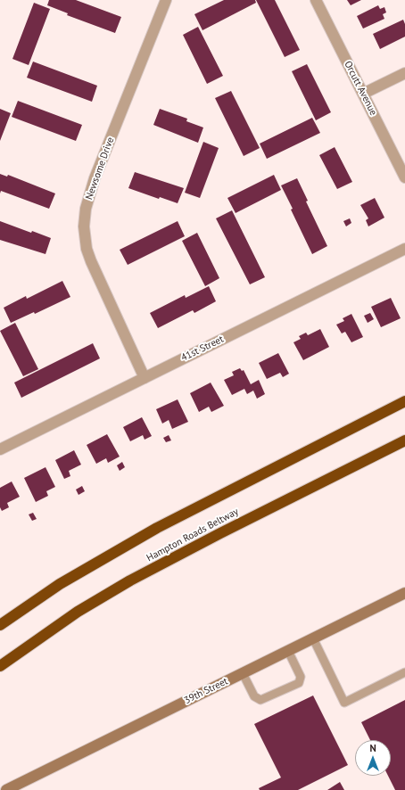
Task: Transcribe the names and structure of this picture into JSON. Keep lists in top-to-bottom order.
{
  "streets": {
    "highway": ["Hampton Roads Beltway"],
    "main road": ["39th Street"],
    "street": ["Orcutt Avenue", "Newsome Drive", "41st Street"]
  },
  "crossings": [
    ["Newsome Drive", "41st Street"]
  ],
  "north": "top"
}
